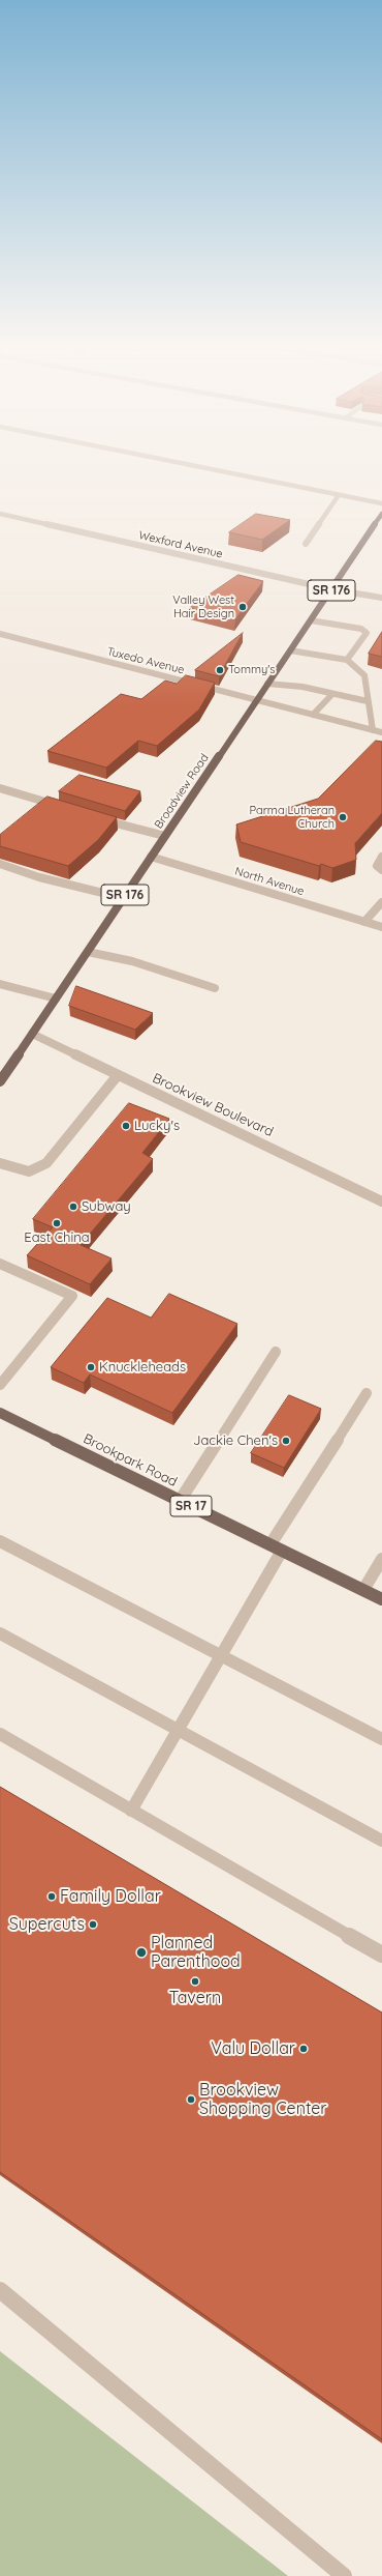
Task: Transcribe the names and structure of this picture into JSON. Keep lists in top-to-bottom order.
{
  "streets": {
    "main road": [
      "SR 176",
      "Broadview Road",
      "Brookpark Road",
      "SR 17"
    ],
    "street": [
      "Wexford Avenue",
      "Tuxedo Avenue",
      "North Avenue",
      "Brookview Boulevard"
    ]
  },
  "crossings": [
    ["Wexford Avenue", "Broadview Road"],
    ["Tuxedo Avenue", "Broadview Road"],
    ["Broadview Road", "North Avenue"],
    ["Broadview Road", "Brookview Boulevard"]
  ],
  "places": [
    "Valley West Hair Design",
    "Tommy's",
    "Parma Lutheran Church",
    "Lucky's",
    "Subway",
    "East China",
    "Knuckleheads",
    "Jackie Chen's",
    "Family Dollar",
    "Supercuts",
    "Planned Parenthood",
    "Tavern",
    "Valu Dollar",
    "Brookview Shopping Center"
  ]
}
